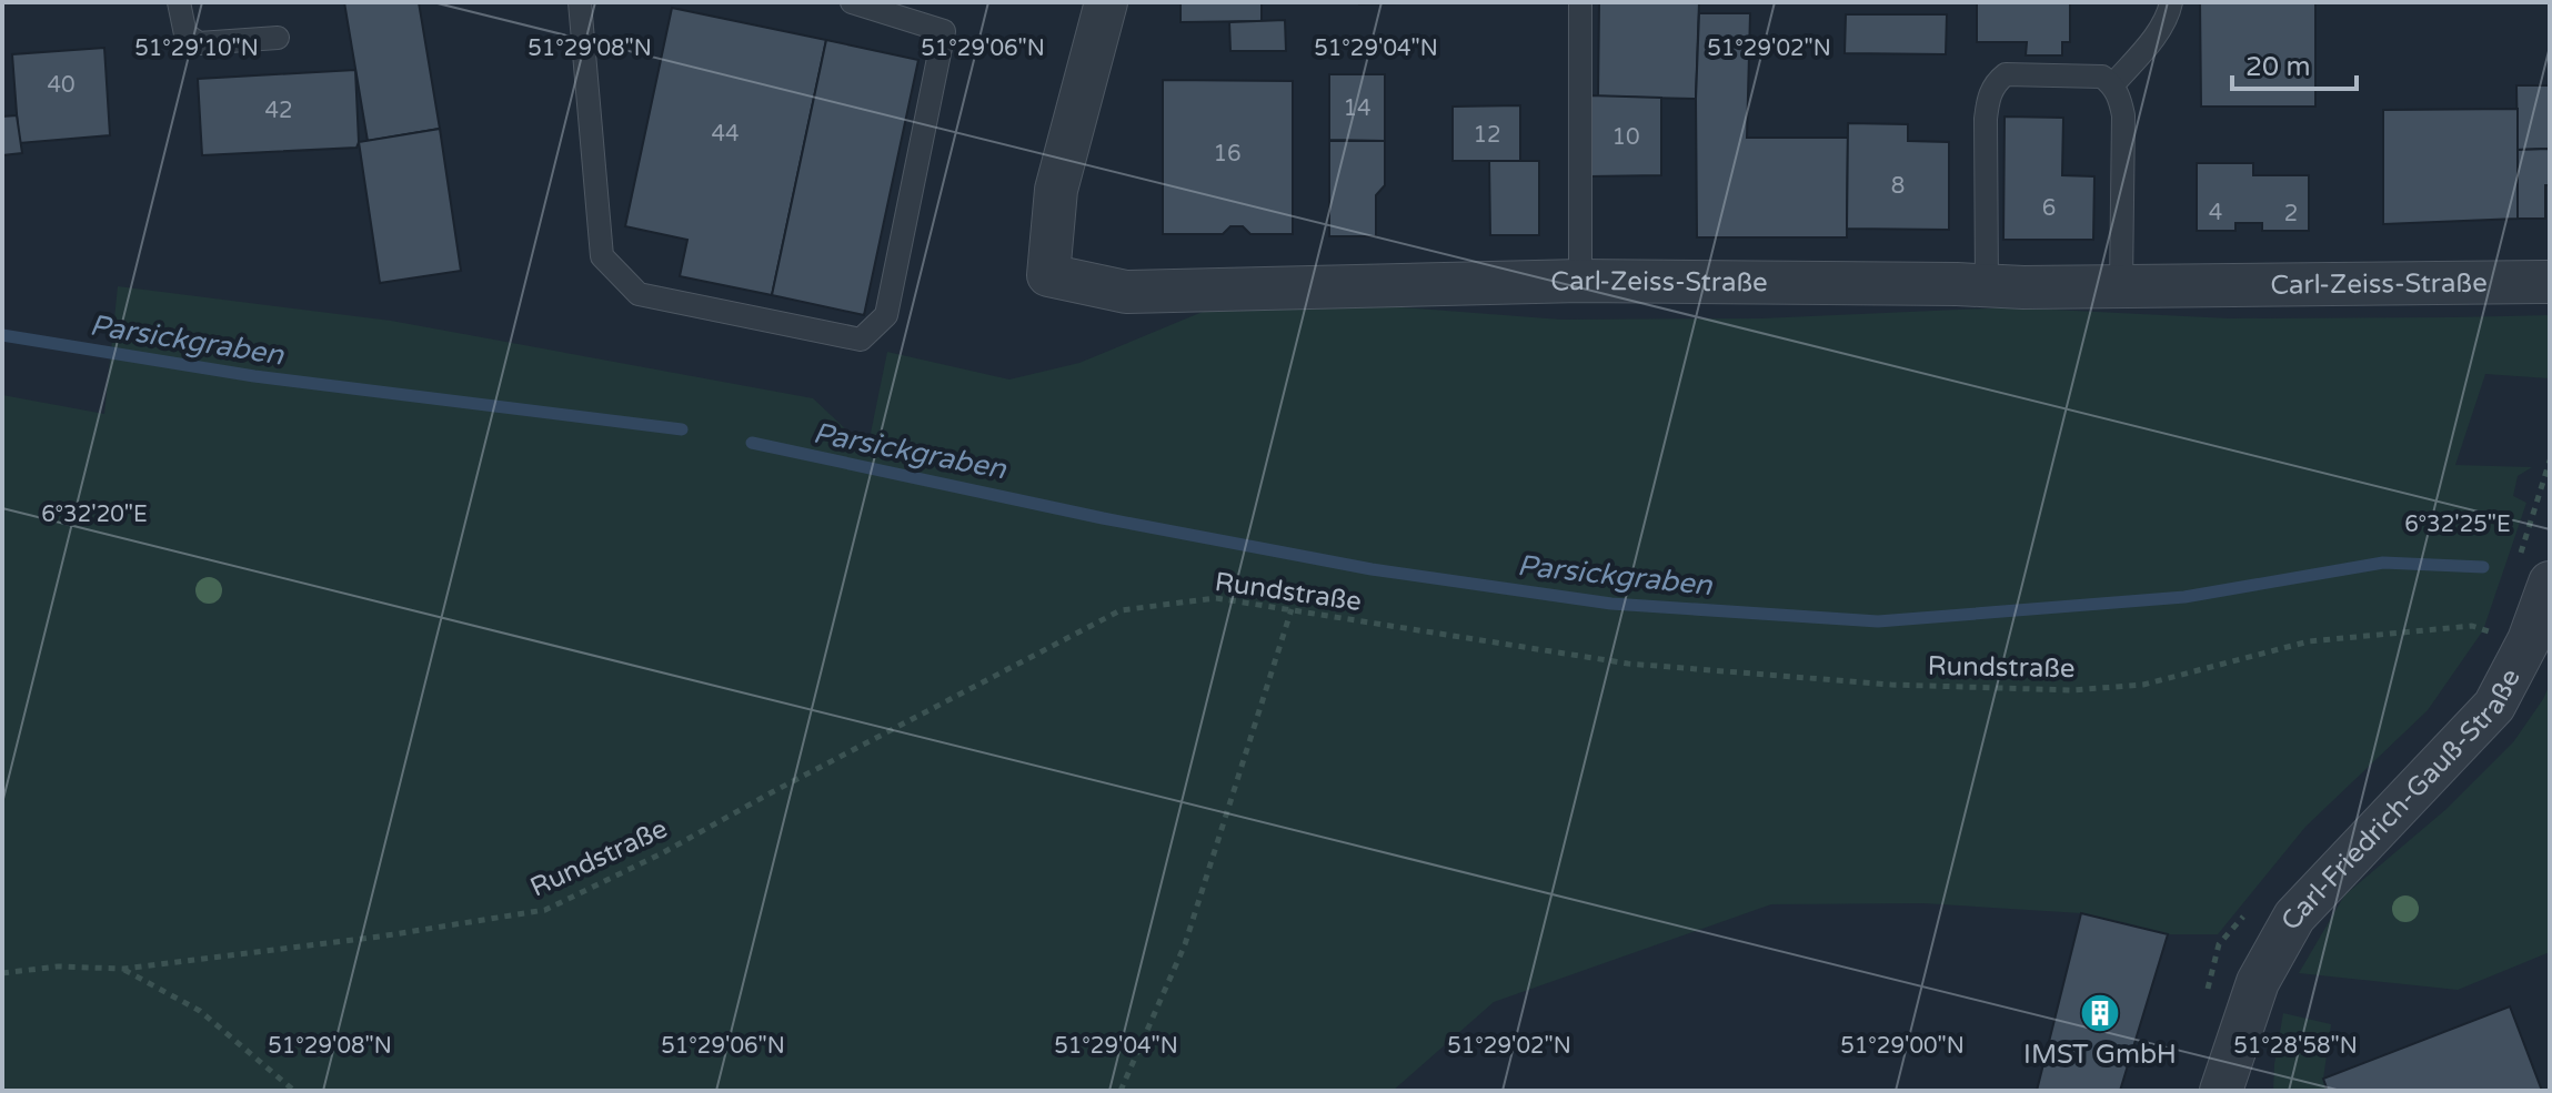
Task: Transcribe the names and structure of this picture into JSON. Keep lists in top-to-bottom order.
{
  "streets": {
    "street": ["Carl-Zeiss-Straße", "Carl-Friedrich-Gauß-Straße"],
    "path": ["Rundstraße"]
  },
  "crossings": [
    ["Rundstraße", "Carl-Friedrich-Gauß-Straße"]
  ],
  "water": ["Parsickgraben"],
  "places": {
    "building": ["IMST GmbH"]
  },
  "house_numbers": [
    "40",
    "14",
    "42",
    "44",
    "12",
    "10",
    "16",
    "8",
    "6",
    "4",
    "2"
  ],
  "scale_bar": "20 m",
  "coordinates": [
    "51°29'10\"N",
    "51°29'08\"N",
    "51°29'06\"N",
    "51°29'04\"N",
    "51°29'02\"N",
    "6°32'20\"E",
    "6°32'25\"E",
    "51°29'00\"N",
    "51°28'58\"N"
  ]
}
